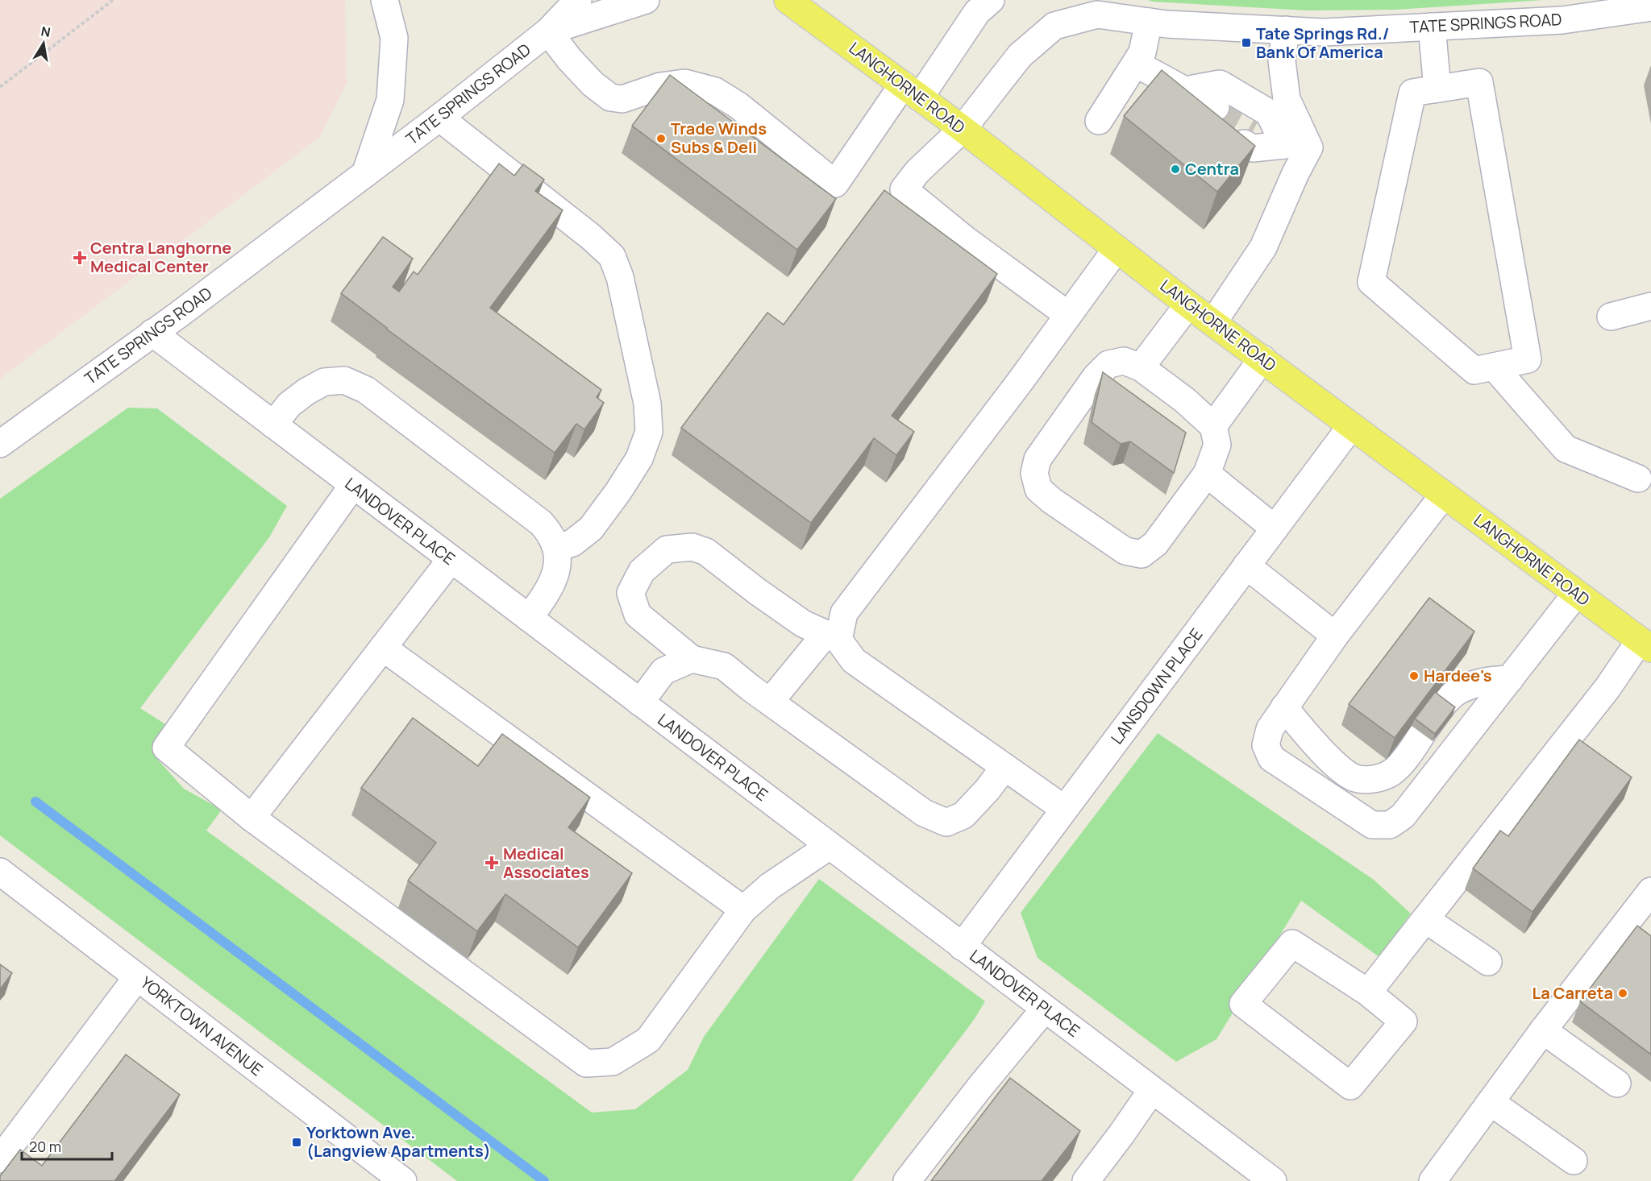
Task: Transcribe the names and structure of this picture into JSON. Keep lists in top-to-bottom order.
{
  "streets": {
    "main road": ["LANGHORNE ROAD"],
    "street": [
      "TATE SPRINGS ROAD",
      "LANDOVER PLACE",
      "LANSDOWN PLACE",
      "YORKTOWN AVENUE"
    ]
  },
  "crossings": [
    ["TATE SPRINGS ROAD", "LANGHORNE ROAD"],
    ["TATE SPRINGS ROAD", "LANDOVER PLACE"],
    ["LANGHORNE ROAD", "LANSDOWN PLACE"],
    ["LANDOVER PLACE", "LANSDOWN PLACE"]
  ],
  "places": {
    "transit": ["Tate Springs Rd./ Bank Of America", "Yorktown Ave. (Langview Apartments)"],
    "other": [
      "Trade Winds Subs & Deli",
      "Centra",
      "Hardee's",
      "La Carreta"
    ],
    "health": ["Centra Langhorne Medical Center", "Medical Associates"]
  },
  "scale_bar": "20 m",
  "north": "top"
}
